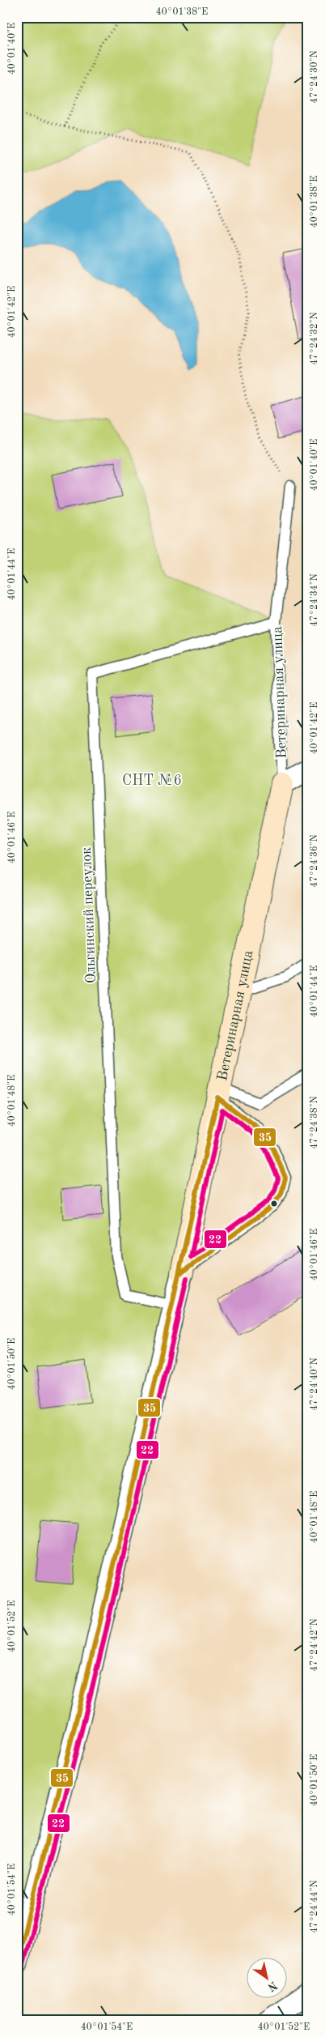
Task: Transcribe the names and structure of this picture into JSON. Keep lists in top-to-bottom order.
{
  "streets": {
    "street": ["Ветеринарная улица"],
    "lane": ["Ольгинский переулок"]
  },
  "crossings": [
    ["Ветеринарная улица", "Ольгинский переулок"]
  ],
  "parks": ["СНТ №6"],
  "lines": ["transit line 35", "transit line 22"],
  "north": "bottom right",
  "coordinates": [
    "40°01'38\"E",
    "40°01'40\"E",
    "47°24'30\"N",
    "40°01'42\"E",
    "47°24'32\"N",
    "40°01'44\"E",
    "47°24'34\"N",
    "40°01'46\"E",
    "47°24'36\"N",
    "40°01'48\"E",
    "47°24'38\"N",
    "40°01'50\"E",
    "47°24'40\"N",
    "40°01'52\"E",
    "47°24'42\"N",
    "40°01'54\"E",
    "47°24'44\"N"
  ]
}
